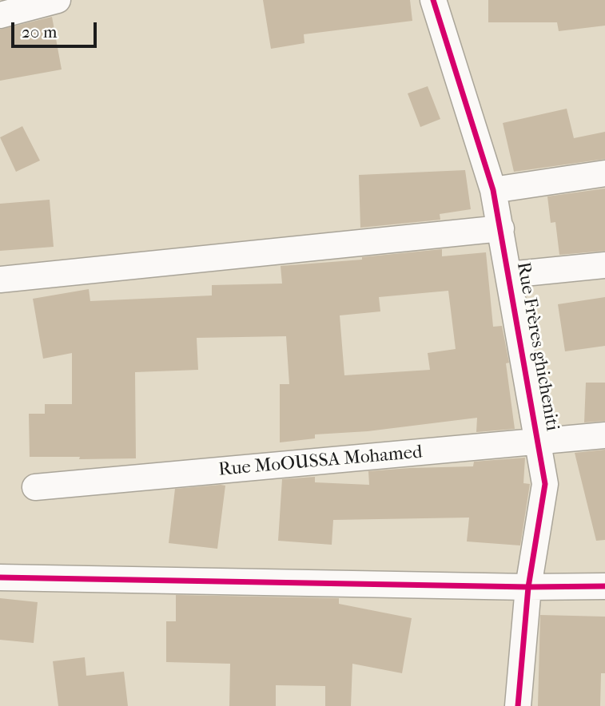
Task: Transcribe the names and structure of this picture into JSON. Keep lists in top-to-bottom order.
{
  "streets": {
    "street": ["Rue Frères ghicheniti", "Rue MoOUSSA Mohamed"]
  },
  "crossings": [
    ["Rue Frères ghicheniti", "Rue MoOUSSA Mohamed"]
  ],
  "scale_bar": "20 m"
}
